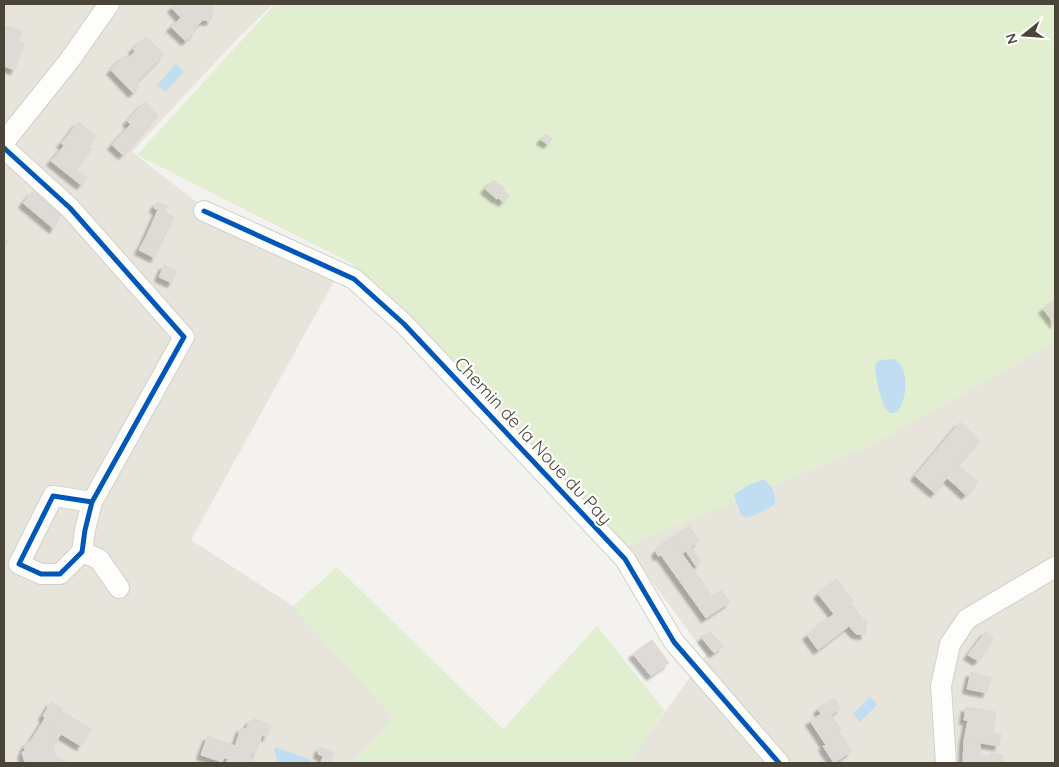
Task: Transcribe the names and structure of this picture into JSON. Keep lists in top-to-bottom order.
{
  "streets": {
    "street": ["Chemin de la Noue du Pay"]
  },
  "north": "left"
}
